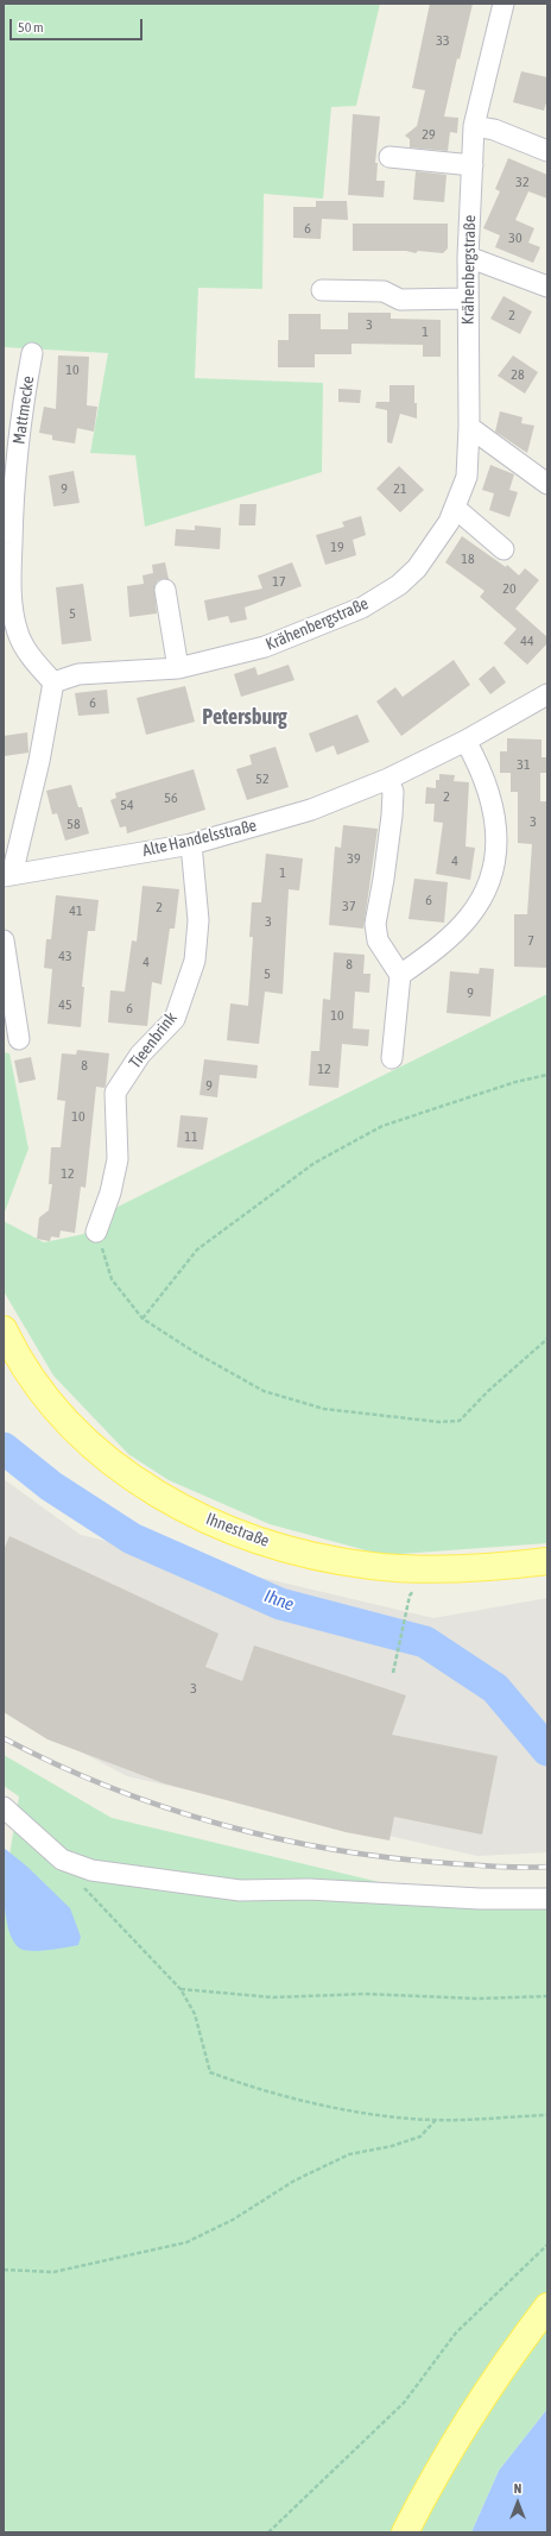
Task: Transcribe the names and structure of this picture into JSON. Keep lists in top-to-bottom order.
{
  "streets": {
    "main road": ["Ihnestraße"],
    "street": [
      "Krähenbergstraße",
      "Mattmecke",
      "Alte Handelsstraße",
      "Tieenbrink"
    ]
  },
  "crossings": [
    ["Krähenbergstraße", "Mattmecke"],
    ["Alte Handelsstraße", "Tieenbrink"]
  ],
  "districts": ["Petersburg"],
  "water": ["Ihne"],
  "house_numbers": [
    "33",
    "29",
    "32",
    "6",
    "30",
    "2",
    "3",
    "1",
    "10",
    "28",
    "9",
    "21",
    "19",
    "18",
    "17",
    "20",
    "5",
    "44",
    "6",
    "31",
    "52",
    "2",
    "56",
    "54",
    "3",
    "58",
    "39",
    "4",
    "1",
    "6",
    "37",
    "2",
    "41",
    "3",
    "7",
    "43",
    "4",
    "8",
    "5",
    "9",
    "45",
    "6",
    "10",
    "8",
    "12",
    "9",
    "10",
    "11",
    "12",
    "3"
  ],
  "scale_bar": "50 m",
  "north": "top"
}
